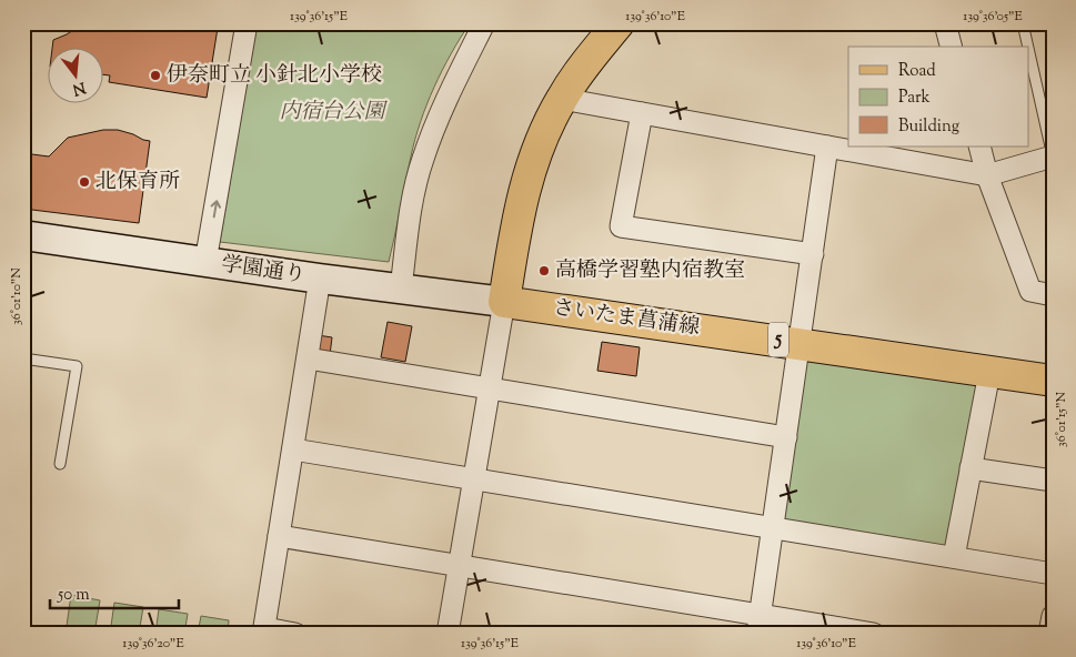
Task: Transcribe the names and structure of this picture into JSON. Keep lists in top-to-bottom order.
{
  "streets": {
    "main road": ["さいたま菖蒲線", "5"],
    "street": ["学園通り"]
  },
  "crossings": [
    ["学園通り", "さいたま菖蒲線"]
  ],
  "parks": ["内宿台公園"],
  "places": ["伊奈町立 小針北小学校", "北保育所", "高橋学習塾内宿教室"],
  "legend": ["Road", "Park", "Building"],
  "scale_bar": "50 m",
  "north": "bottom",
  "coordinates": [
    "139°36'15\"E",
    "139°36'10\"E",
    "139°36'05\"E",
    "36°01'10\"N",
    "36°01'15\"N",
    "139°36'20\"E"
  ]
}
